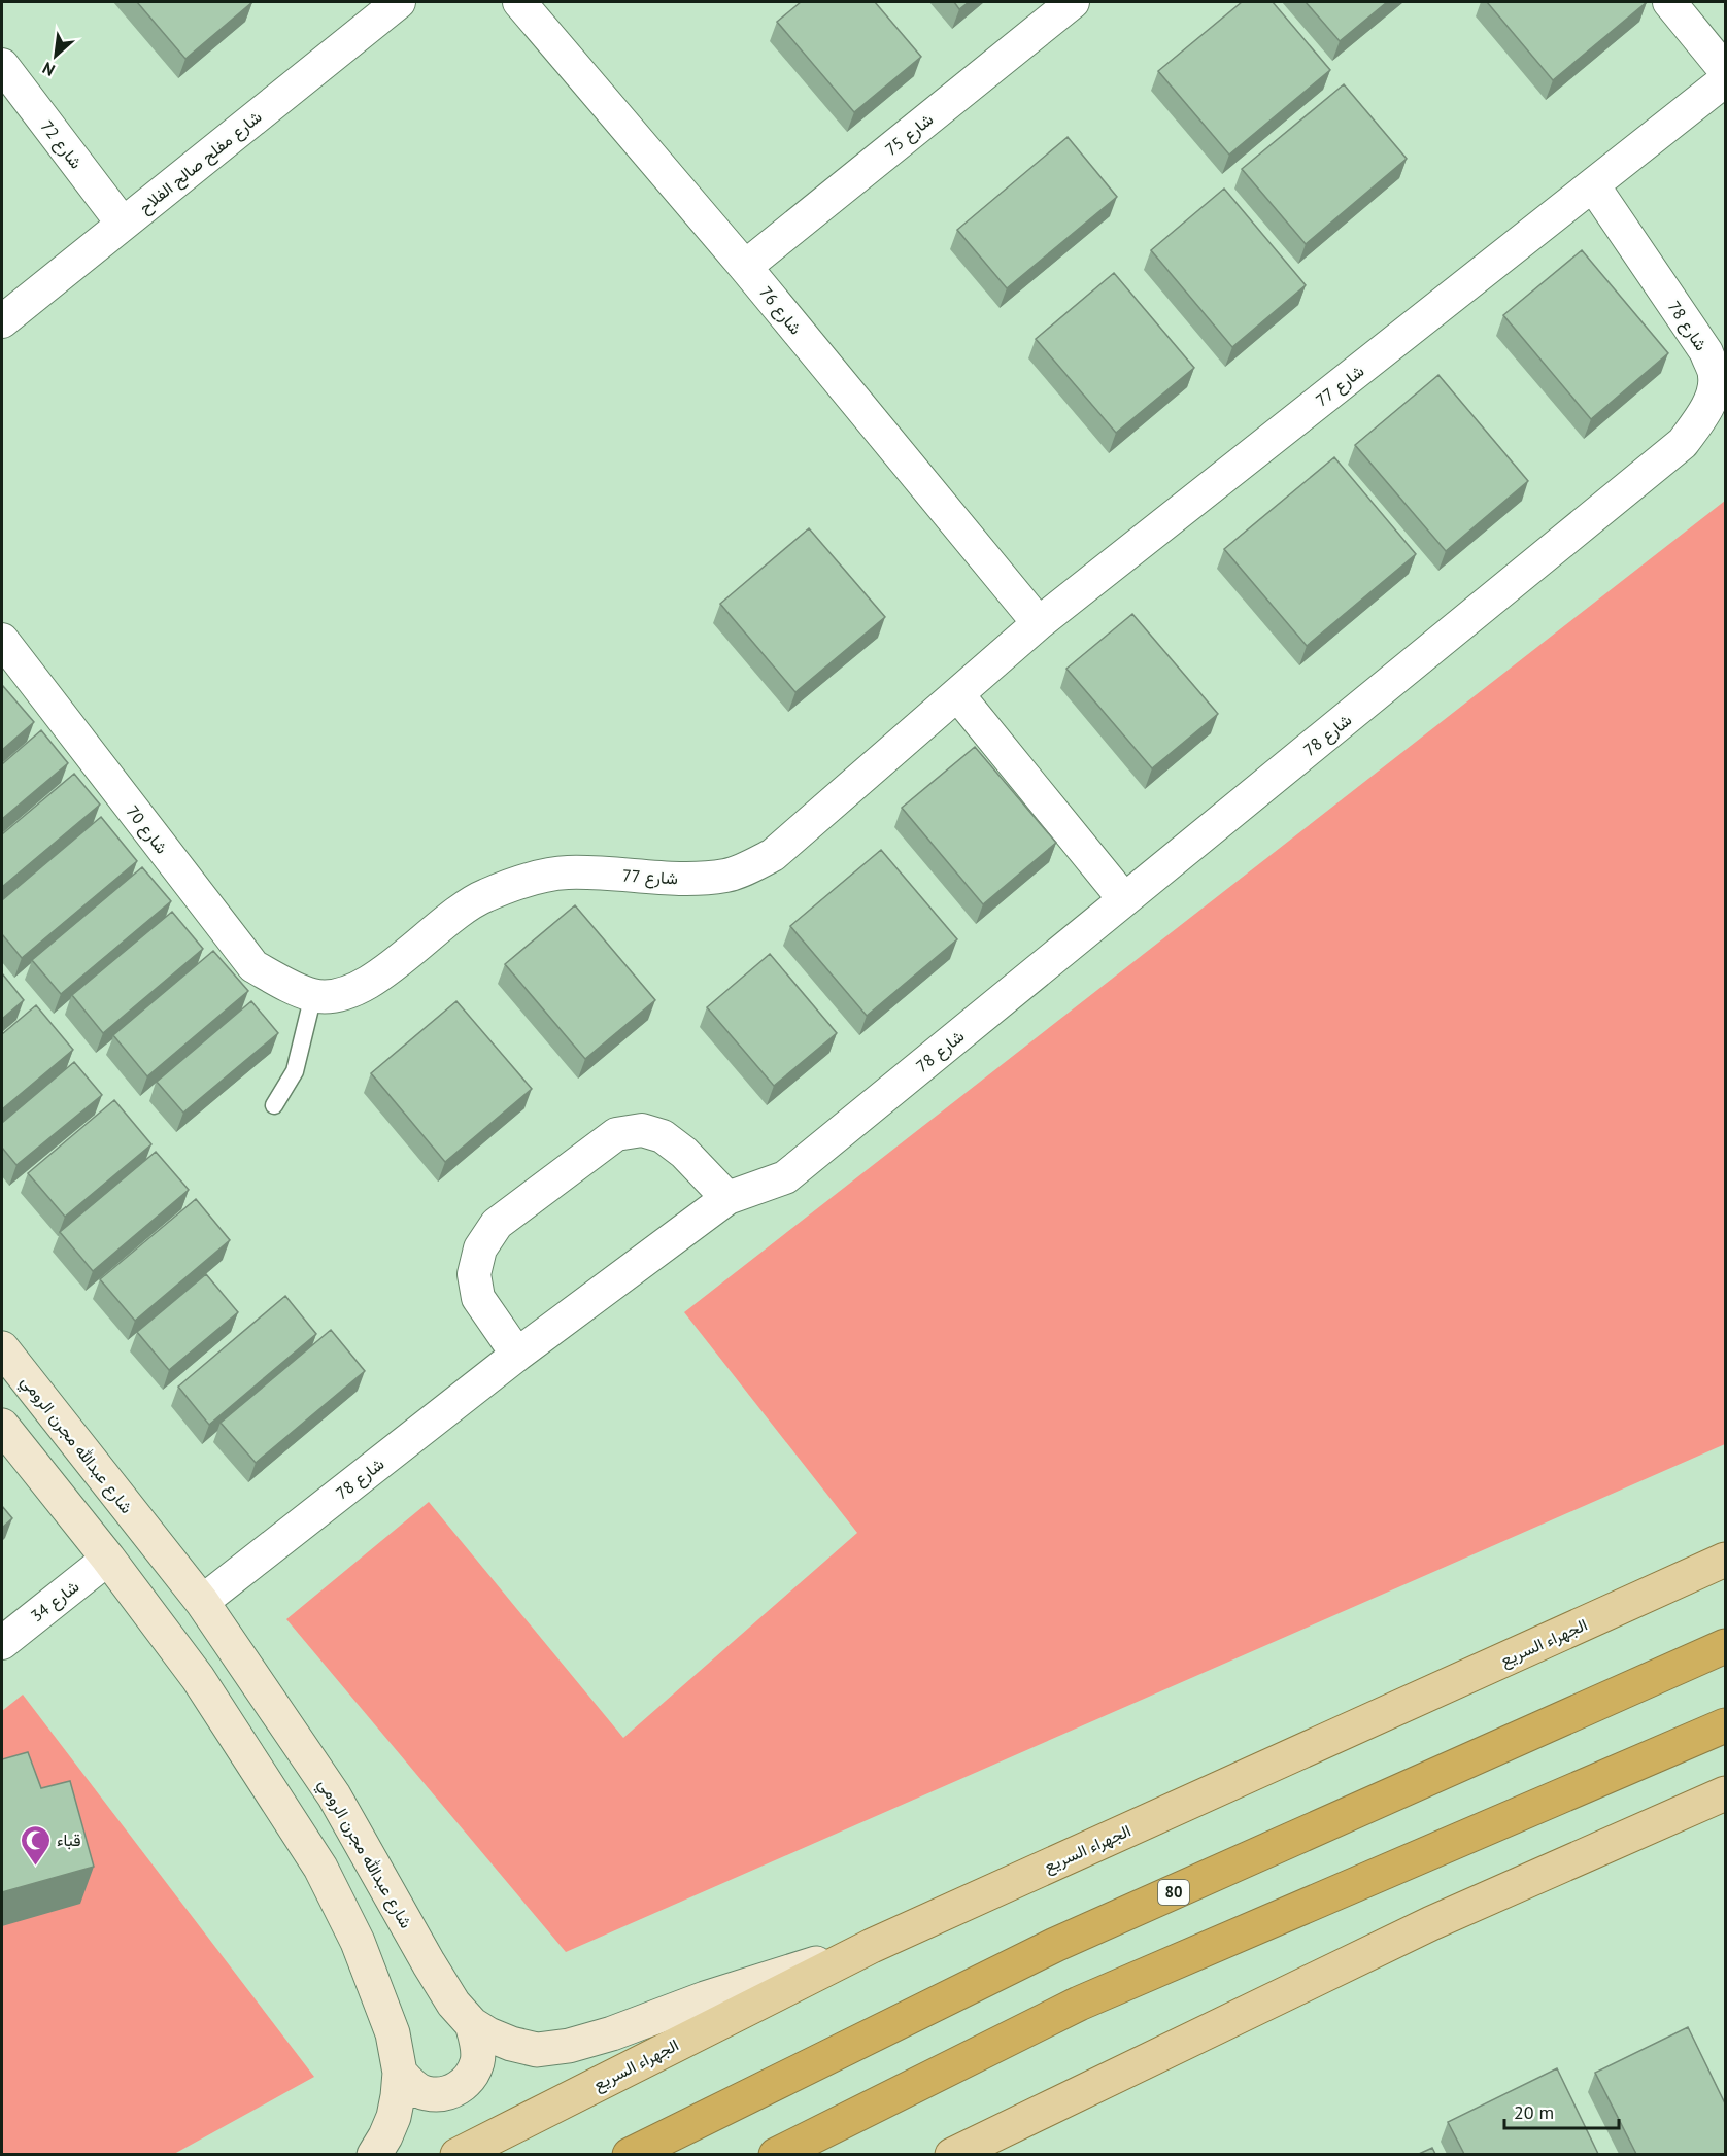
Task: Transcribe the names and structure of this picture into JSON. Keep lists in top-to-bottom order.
{
  "streets": {
    "highway": ["80"],
    "main road": ["شارع عبدالله مجرن الرومي", "الجهراء السريع"],
    "street": [
      "شارع 75",
      "شارع 72",
      "شارع مفلح صالح الفلاح",
      "شارع 76",
      "شارع 78",
      "شارع 77",
      "شارع 70",
      "شارع 34"
    ]
  },
  "crossings": [
    ["شارع 75", "شارع 76"],
    ["شارع 72", "شارع مفلح صالح الفلاح"],
    ["شارع 76", "شارع 77"],
    ["شارع 78", "شارع 77"],
    ["شارع 78", "شارع عبدالله مجرن الرومي"],
    ["شارع 77", "شارع 70"],
    ["شارع عبدالله مجرن الرومي", "الجهراء السريع"]
  ],
  "places": {
    "mosque": ["قباء"]
  },
  "scale_bar": "20 m",
  "north": "bottom left"
}
